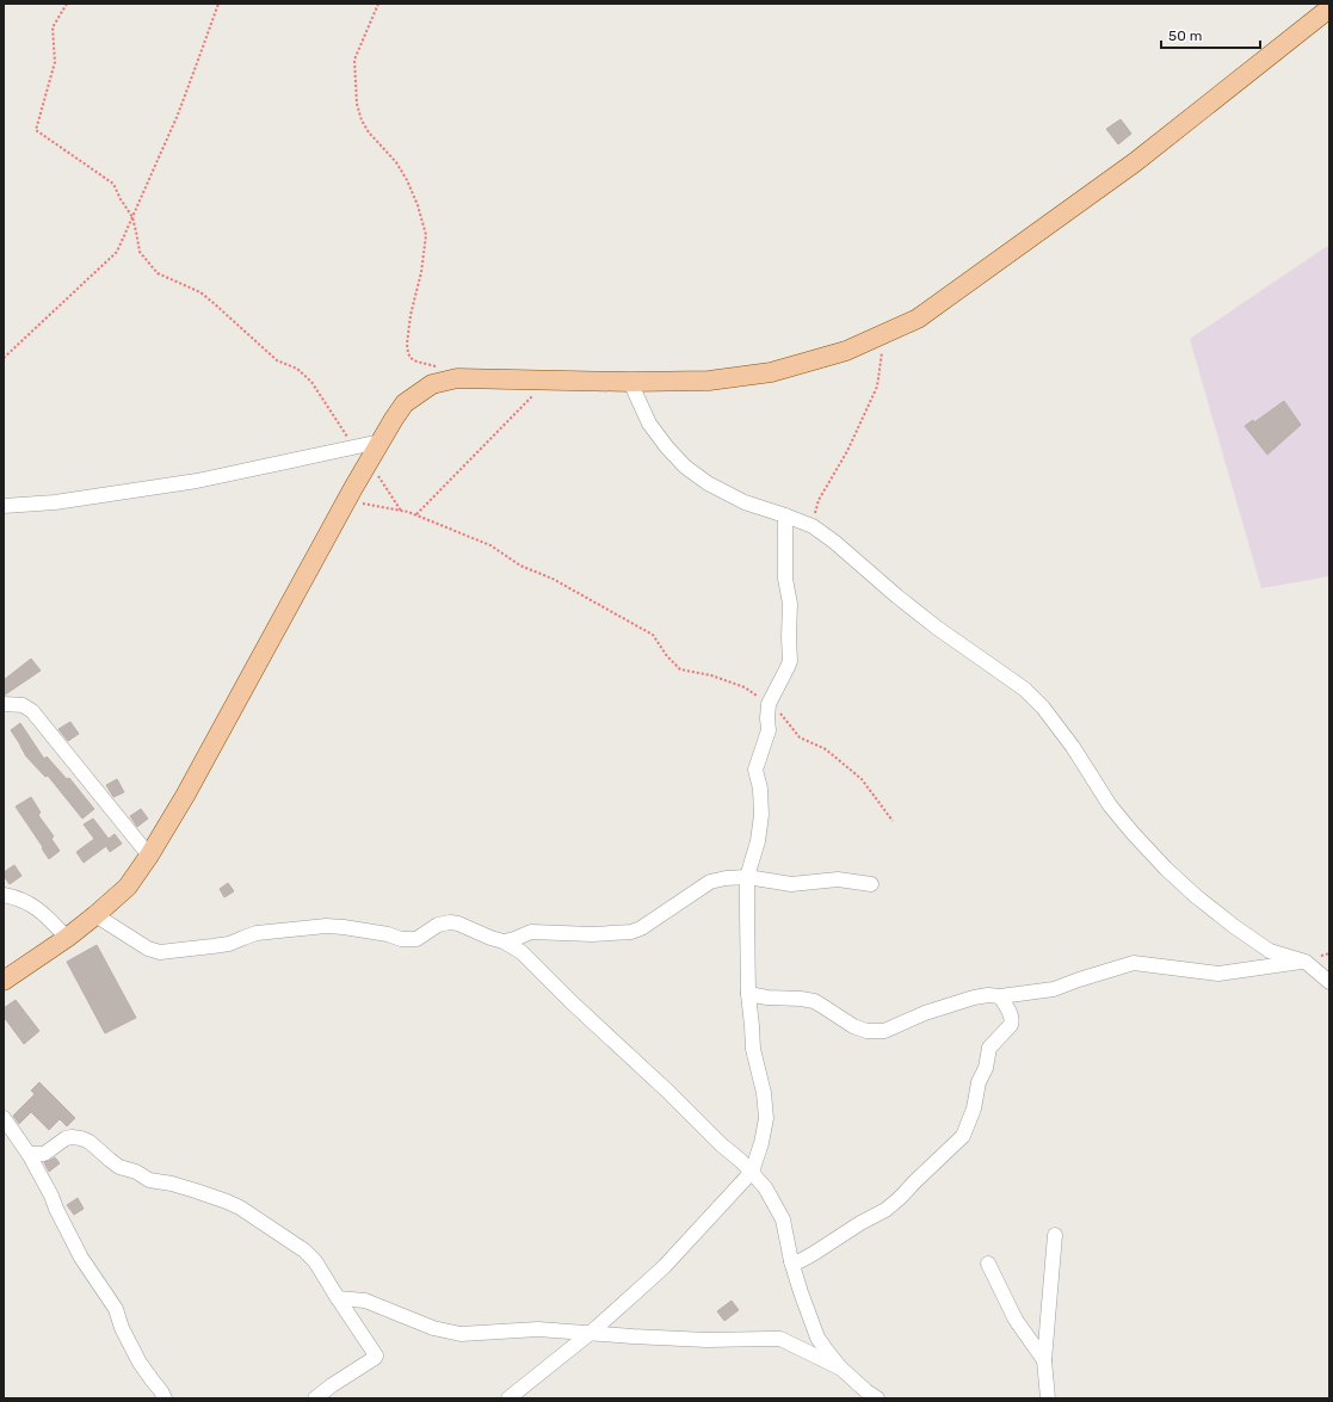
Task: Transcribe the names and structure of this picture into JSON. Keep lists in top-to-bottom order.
{
  "scale_bar": "50 m"
}
